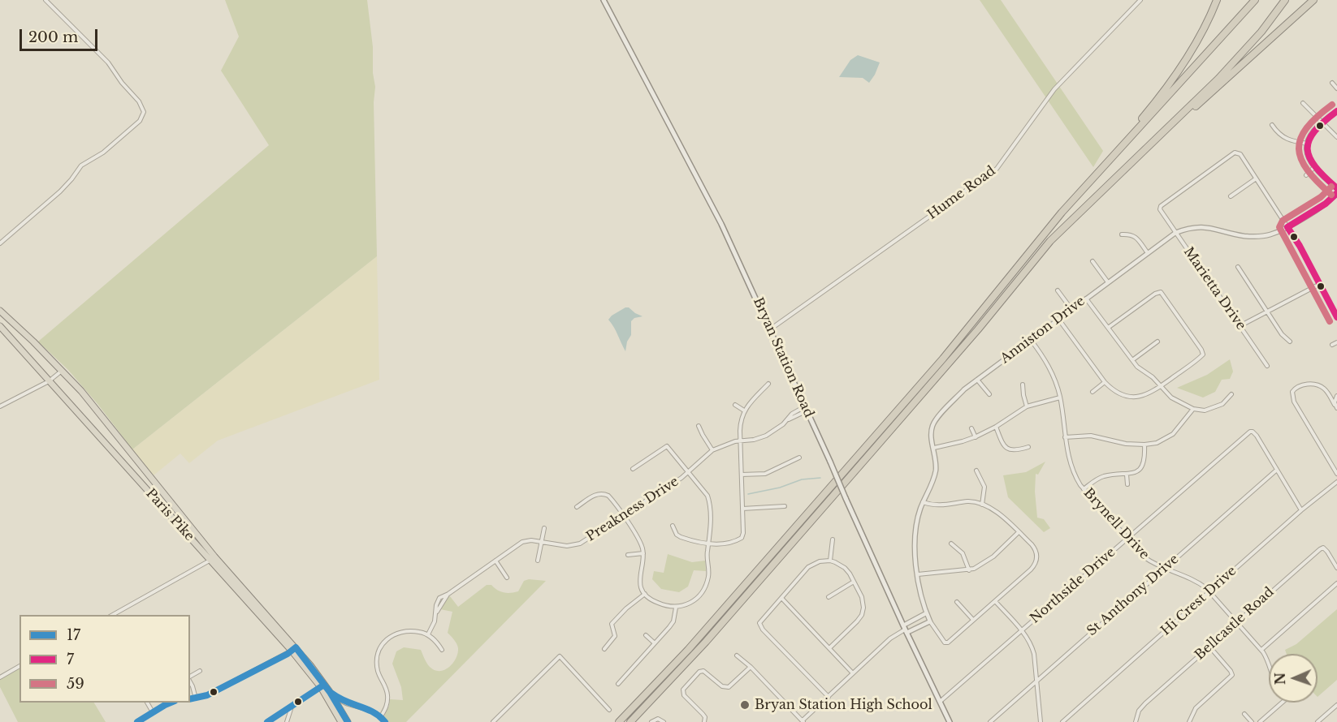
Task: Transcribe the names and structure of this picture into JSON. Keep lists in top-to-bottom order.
{
  "streets": {
    "highway": ["Paris Pike"],
    "main road": ["Bryan Station Road"],
    "street": [
      "Hume Road",
      "Marietta Drive",
      "Anniston Drive",
      "Preakness Drive",
      "Brynell Drive",
      "Northside Drive",
      "St Anthony Drive",
      "Hi Crest Drive",
      "Bellcastle Road"
    ]
  },
  "crossings": [
    ["Hume Road", "Bryan Station Road"],
    ["Marietta Drive", "Anniston Drive"],
    ["Anniston Drive", "Brynell Drive"],
    ["Bryan Station Road", "Preakness Drive"],
    ["Bryan Station Road", "Northside Drive"],
    ["Brynell Drive", "Northside Drive"],
    ["Brynell Drive", "St Anthony Drive"],
    ["Brynell Drive", "Hi Crest Drive"],
    ["Brynell Drive", "Bellcastle Road"],
    ["Northside Drive", "St Anthony Drive"]
  ],
  "places": ["Bryan Station High School"],
  "lines": ["transit line 59", "transit line 7", "transit line 17"],
  "legend": ["17", "7", "59"],
  "scale_bar": "200 m",
  "north": "left"
}
